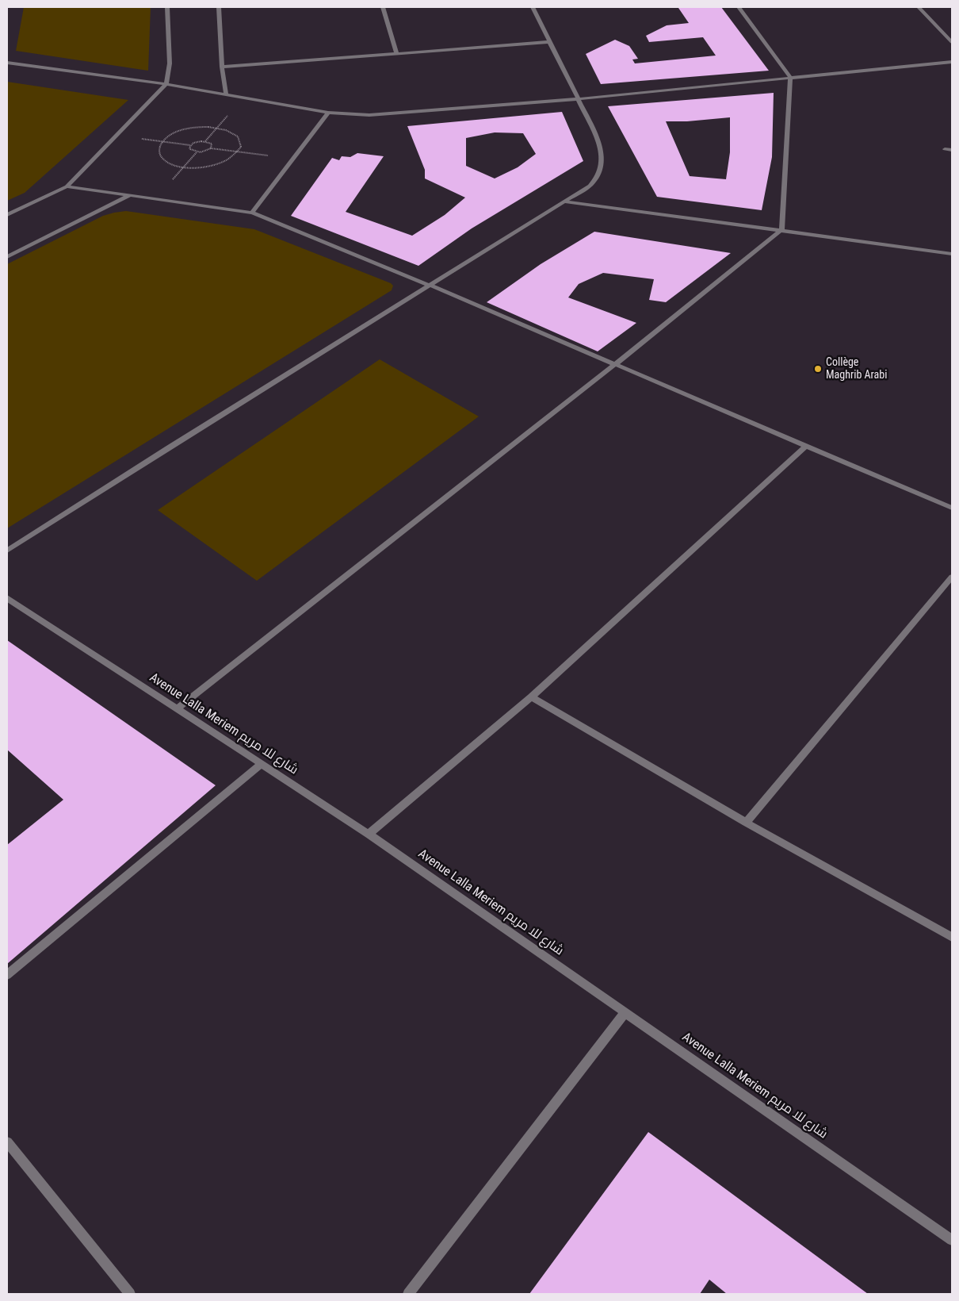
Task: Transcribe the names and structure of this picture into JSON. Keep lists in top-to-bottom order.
{
  "streets": {
    "street": ["Avenue Lalla Meriem شارع للا مريم"]
  },
  "places": ["Collège Maghrib Arabi"]
}
